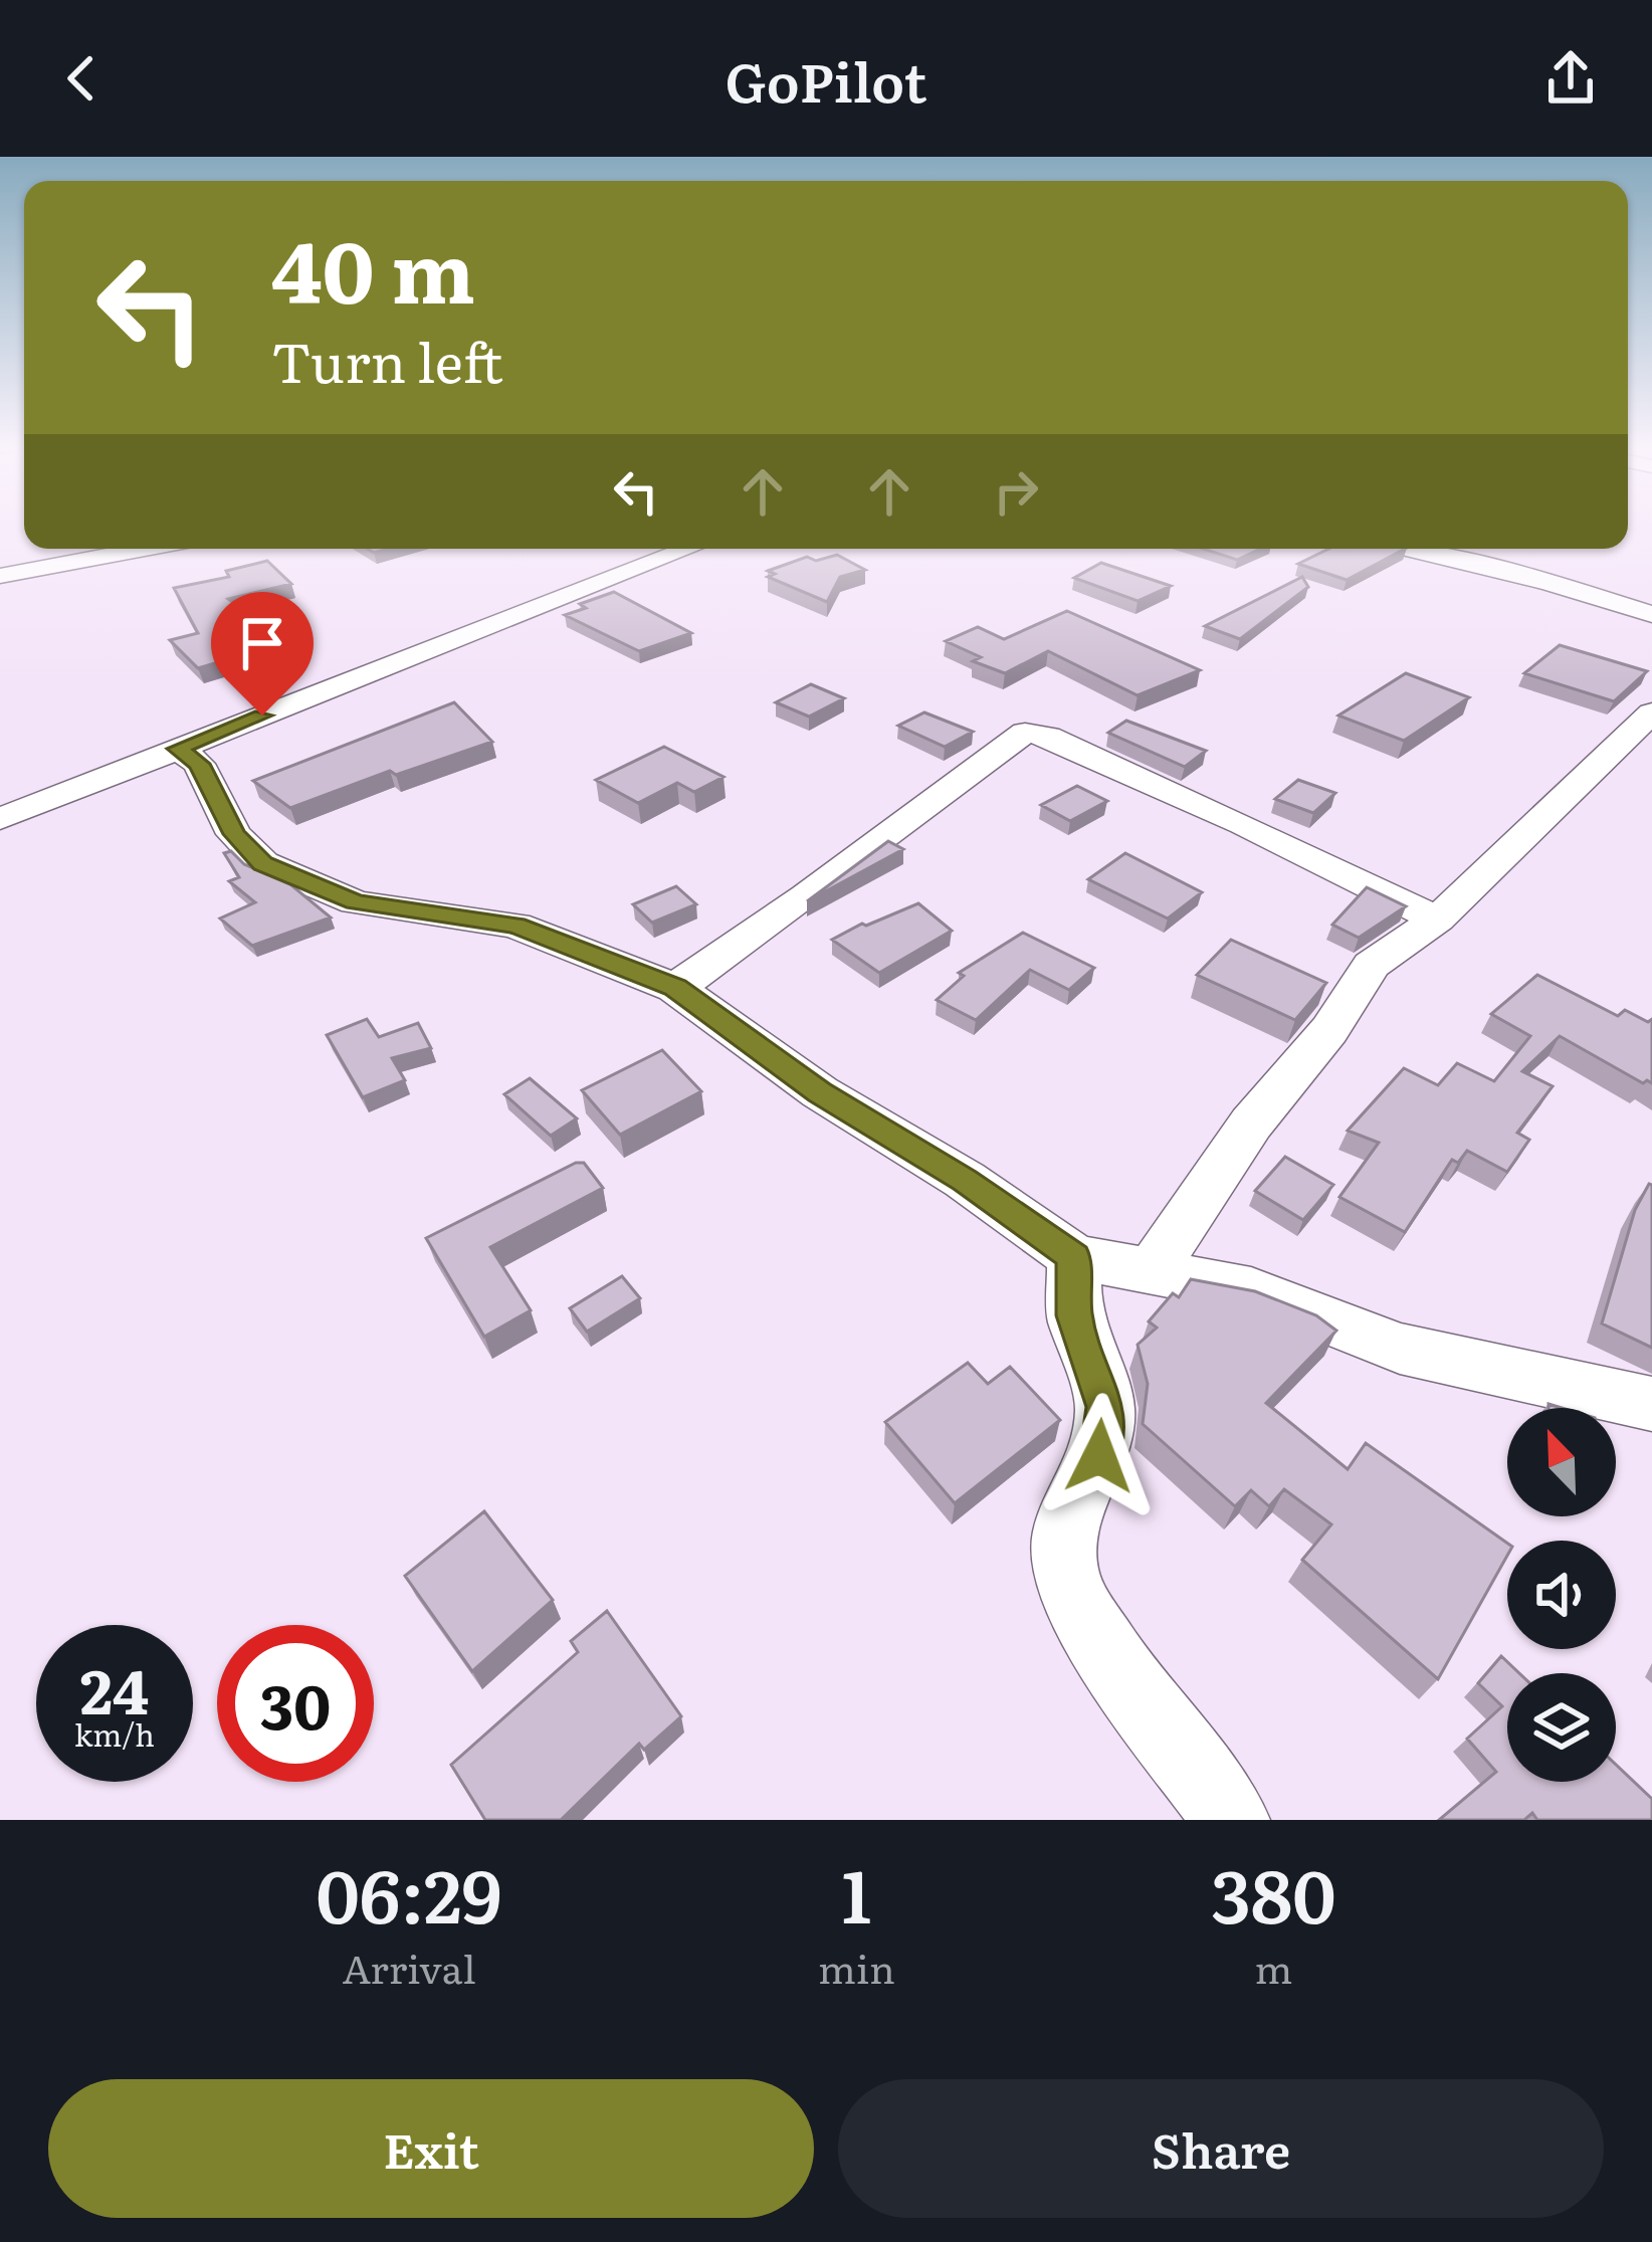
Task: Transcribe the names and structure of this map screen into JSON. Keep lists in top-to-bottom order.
{
  "north": "top left",
  "page": {
    "header": "GoPilot",
    "turn": ["40 m", "Turn left"],
    "speed": "24 km/h",
    "limit": "30",
    "eta": [
      "06:29",
      "Arrival",
      "1",
      "min",
      "380",
      "m"
    ],
    "buttons": ["Exit", "Share"]
  }
}
